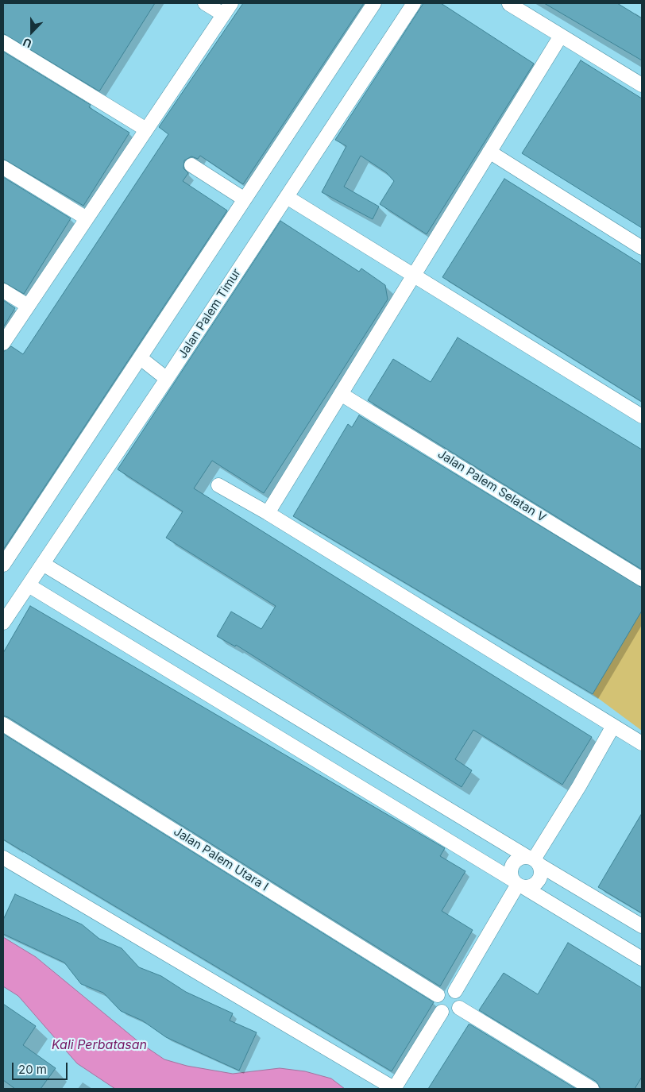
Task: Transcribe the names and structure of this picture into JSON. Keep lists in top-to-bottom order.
{
  "streets": {
    "street": ["Jalan Palem Timur", "Jalan Palem Selatan V", "Jalan Palem Utara I"]
  },
  "water": ["Kali Perbatasan"],
  "scale_bar": "20 m",
  "north": "bottom"
}
